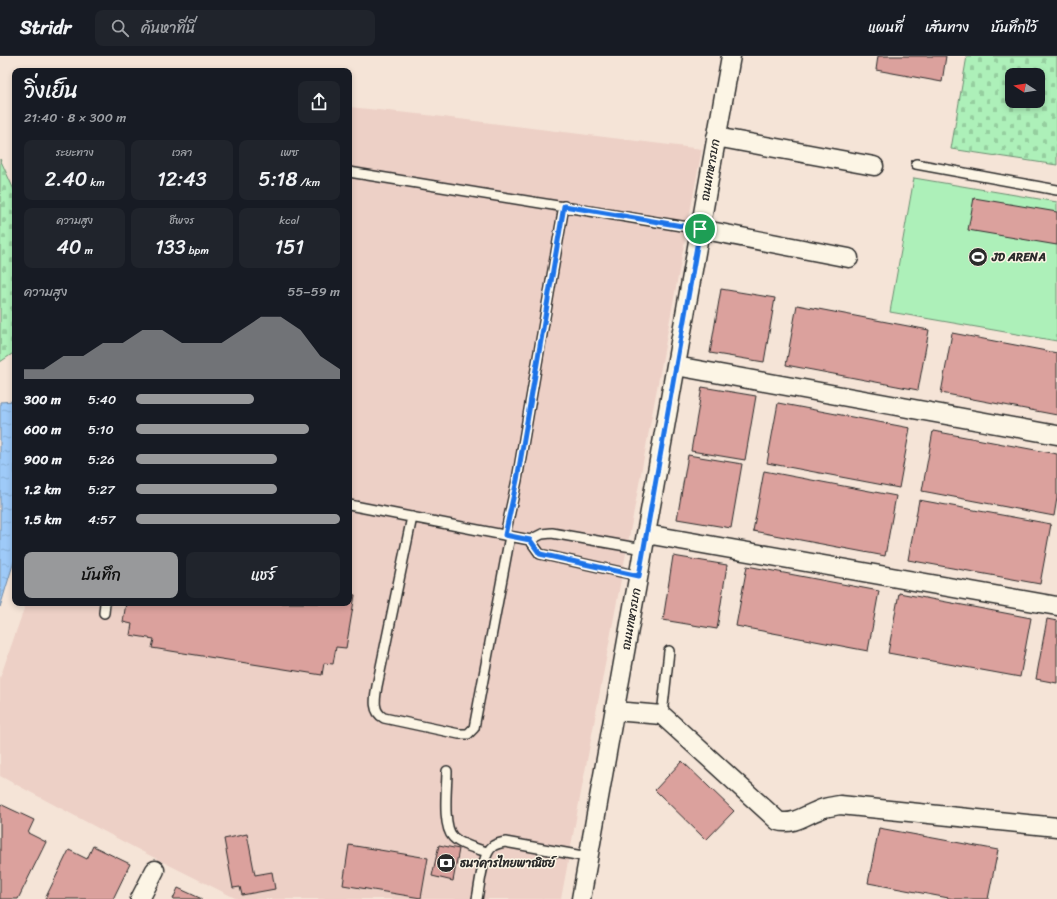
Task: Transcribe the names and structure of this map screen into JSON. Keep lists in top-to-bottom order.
{
  "streets": {
    "street": ["ถนนทหารบก"]
  },
  "places": {
    "sports": ["JD ARENA"],
    "bank": ["ธนาคารไทยพาณิชย์"]
  },
  "north": "left",
  "page": {
    "header": "Stridr",
    "search": "ค้นหาที่นี่",
    "nav": ["แผนที่", "เส้นทาง", "บันทึกไว้"],
    "heading": ["วิ่งเย็น", "21:40 · 8 × 300 m"],
    "stats": [
      ["ระยะทาง", "2.40 km"],
      ["เวลา", "12:43"],
      ["เพซ", "5:18 /km"],
      ["ความสูง", "40 m"],
      ["ชีพจร", "133 bpm"],
      ["kcal", "151"]
    ],
    "chart": ["ความสูง", "55–59 m"],
    "list": [
      {
        "name": "300 m",
        "note": "5:40"
      },
      {
        "name": "600 m",
        "note": "5:10"
      },
      {
        "name": "900 m",
        "note": "5:26"
      },
      {
        "name": "1.2 km",
        "note": "5:27"
      },
      {
        "name": "1.5 km",
        "note": "4:57"
      }
    ],
    "buttons": ["บันทึก", "แชร์"]
  }
}
